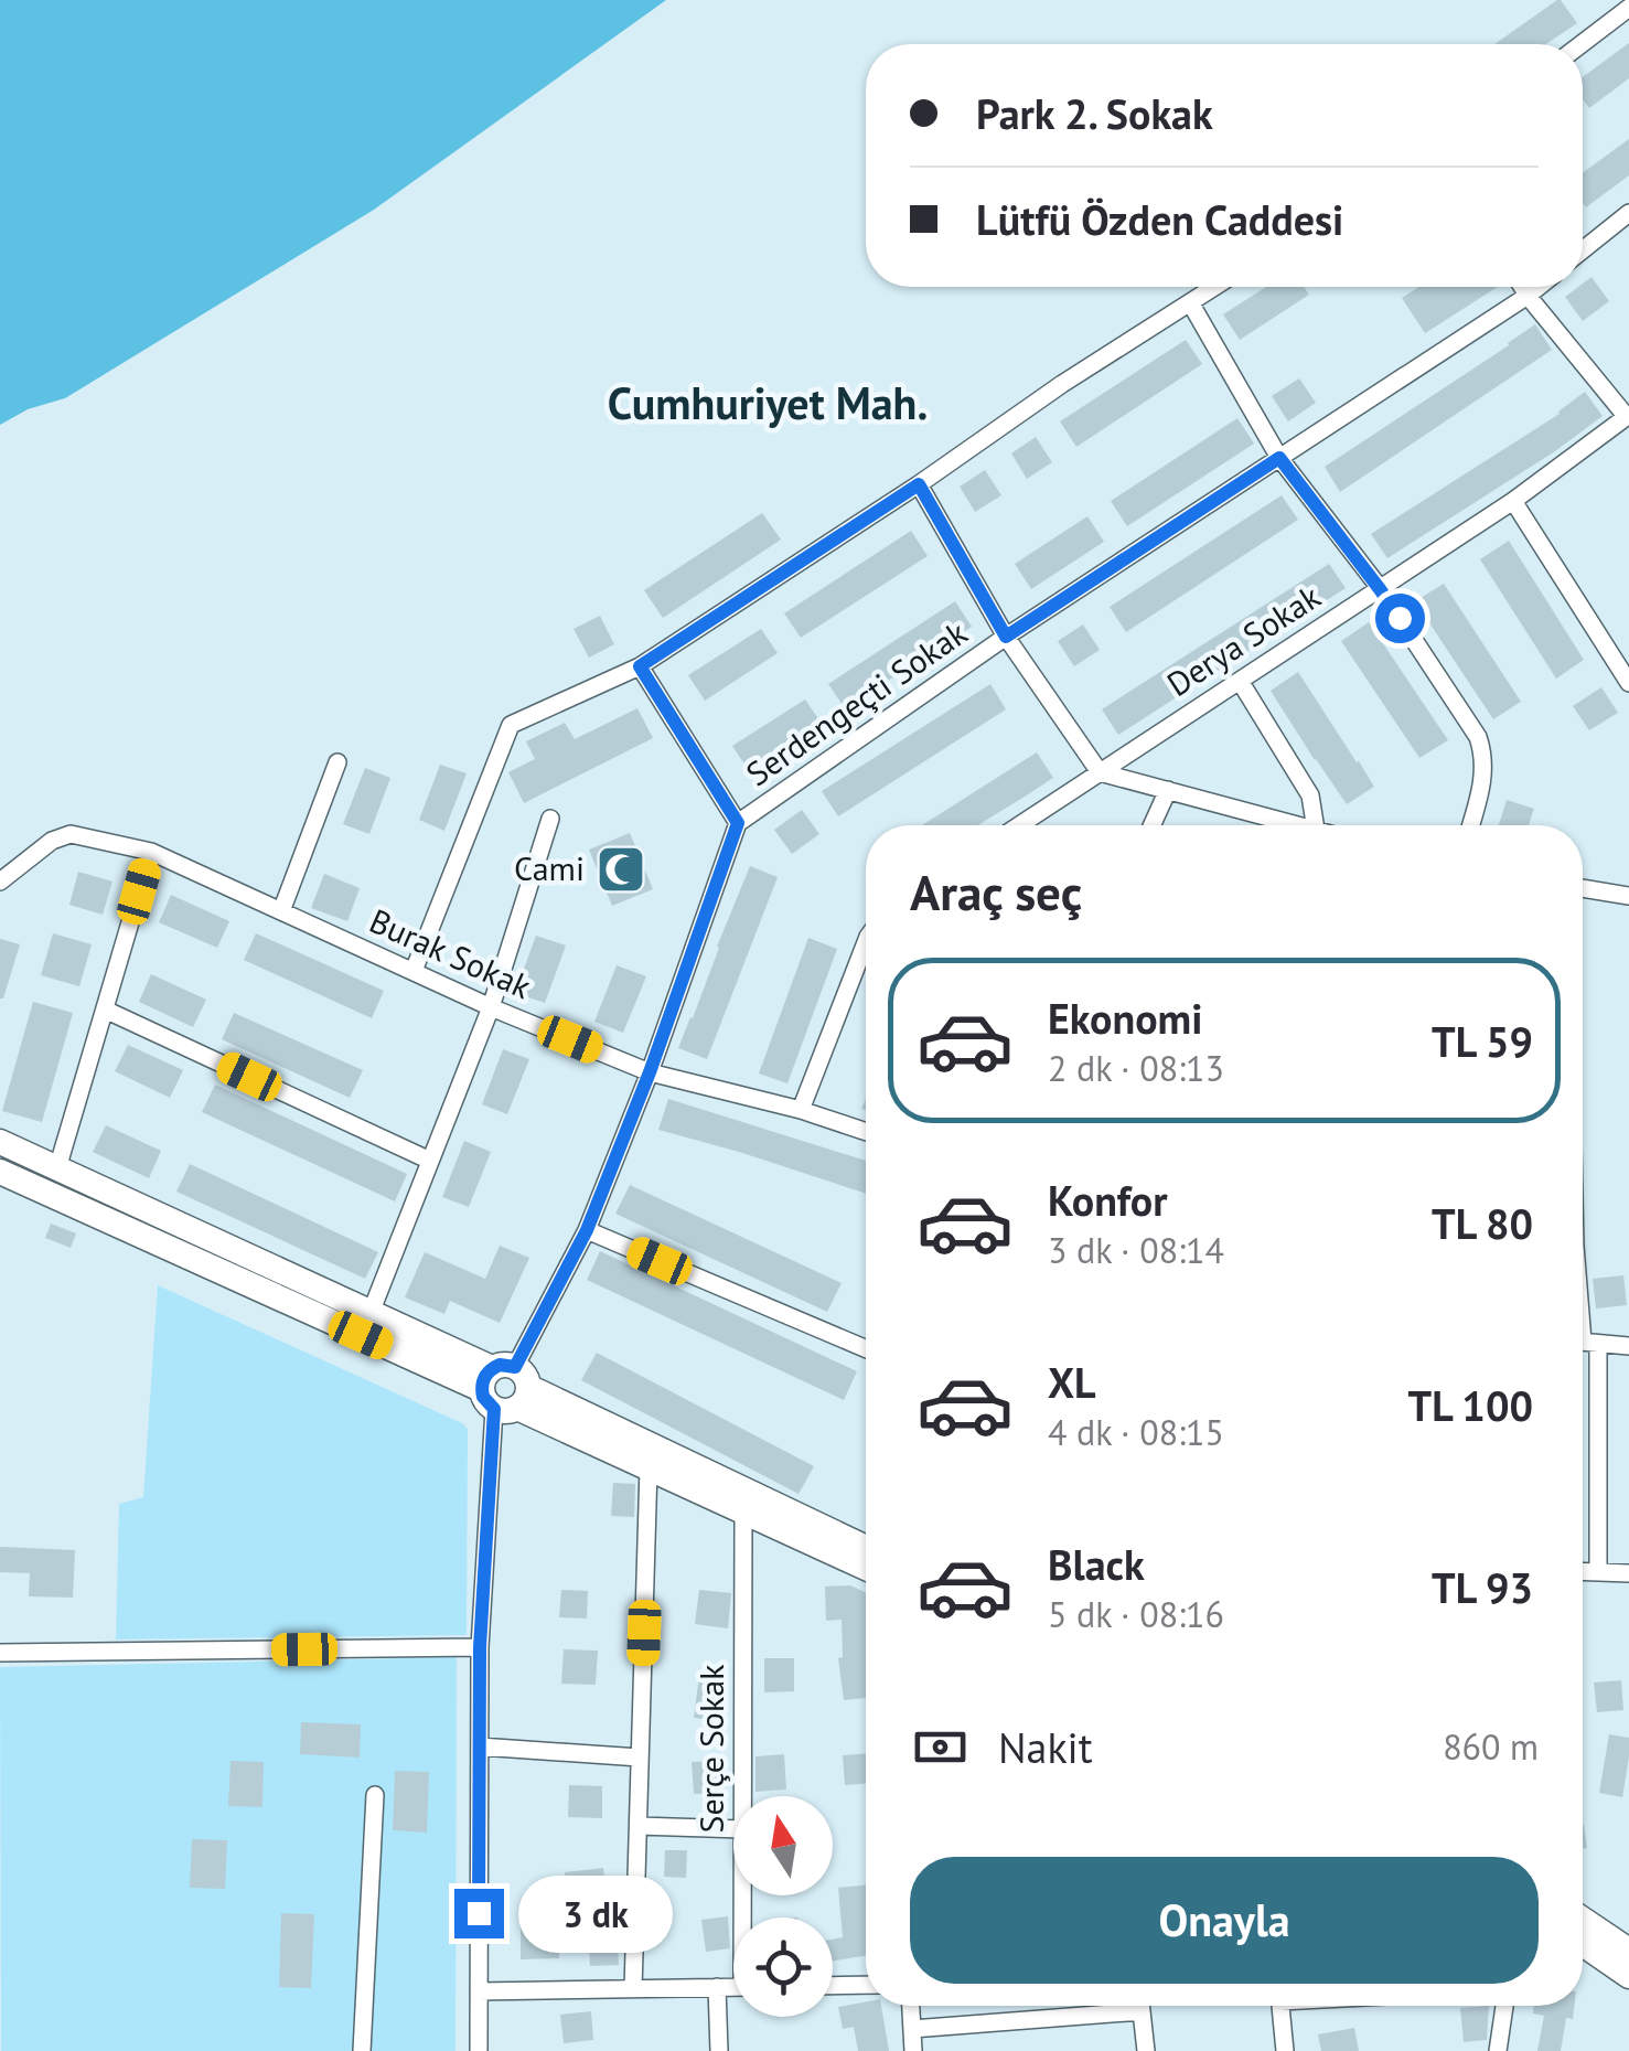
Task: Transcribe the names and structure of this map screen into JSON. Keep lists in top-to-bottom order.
{
  "streets": {
    "street": [
      "Derya Sokak",
      "Serdengeçti Sokak",
      "Burak Sokak",
      "Serçe Sokak"
    ]
  },
  "crossings": [
    ["Serdengeçti Sokak", "Burak Sokak"]
  ],
  "districts": ["Cumhuriyet Mah."],
  "places": {
    "mosque": ["Cami"]
  },
  "north": "top",
  "page": {
    "banner": ["Park 2. Sokak", "Lütfü Özden Caddesi"],
    "heading": "Araç seç",
    "list": [
      {
        "name": "Ekonomi",
        "note": "2 dk · 08:13",
        "value": "TL 59"
      },
      {
        "name": "Konfor",
        "note": "3 dk · 08:14",
        "value": "TL 80"
      },
      {
        "name": "XL",
        "note": "4 dk · 08:15",
        "value": "TL 100"
      },
      {
        "name": "Black",
        "note": "5 dk · 08:16",
        "value": "TL 93"
      }
    ],
    "pay": ["Nakit", "860 m"],
    "buttons": "Onayla",
    "bubble": "3 dk"
  }
}
